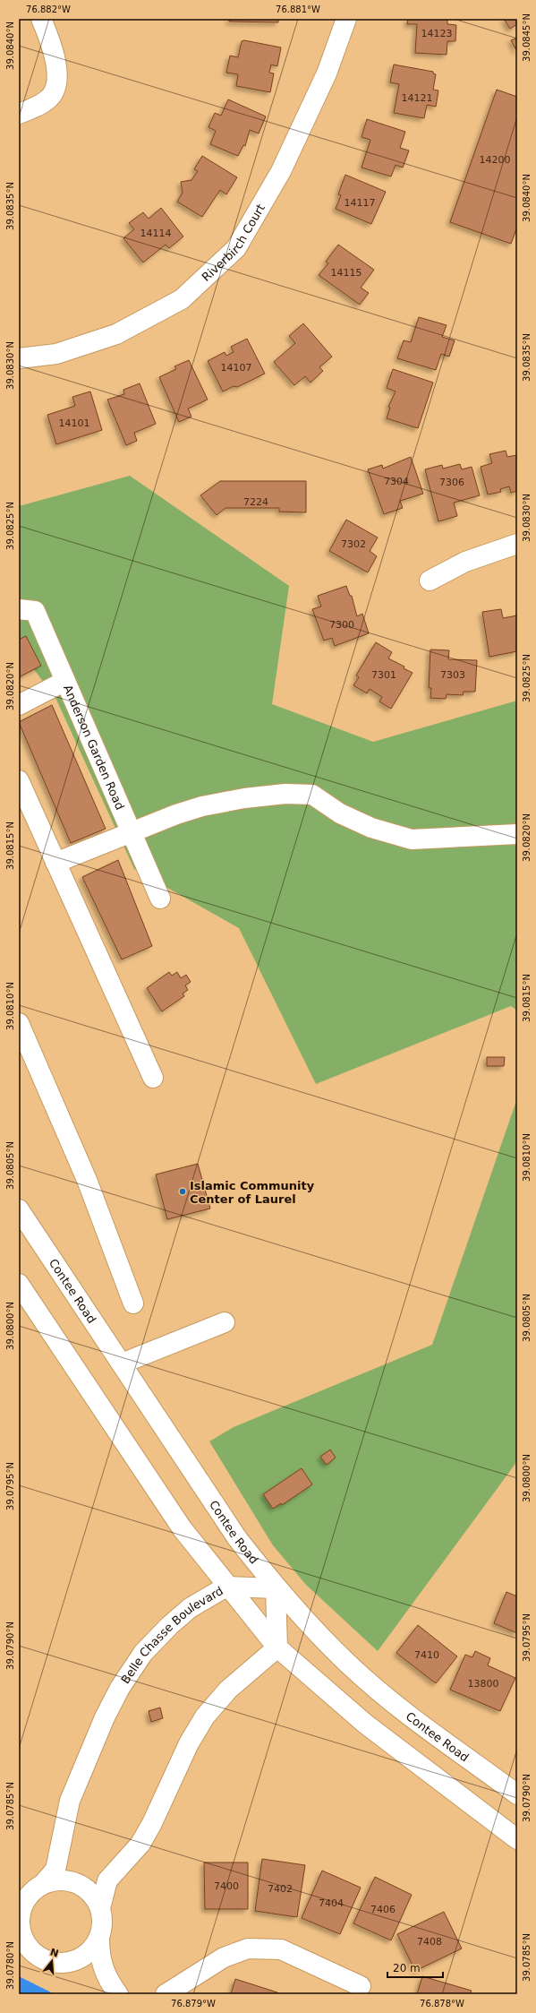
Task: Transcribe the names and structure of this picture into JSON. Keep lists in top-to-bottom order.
{
  "streets": {
    "street": [
      "Riverbirch Court",
      "Anderson Garden Road",
      "Contee Road",
      "Belle Chasse Boulevard"
    ]
  },
  "crossings": [
    ["Contee Road", "Belle Chasse Boulevard"]
  ],
  "places": ["Islamic Community Center of Laurel"],
  "house_numbers": [
    "14123",
    "14121",
    "14200",
    "14117",
    "14114",
    "14115",
    "14107",
    "14101",
    "7304",
    "7306",
    "7224",
    "7302",
    "7300",
    "7301",
    "7303",
    "7410",
    "13800",
    "7400",
    "7402",
    "7404",
    "7406",
    "7408"
  ],
  "scale_bar": "20 m",
  "north": "top",
  "coordinates": [
    "76.882°W",
    "76.881°W",
    "39.0845°N",
    "39.0840°N",
    "39.0835°N",
    "39.0830°N",
    "39.0825°N",
    "39.0820°N",
    "39.0815°N",
    "39.0810°N",
    "39.0805°N",
    "39.0800°N",
    "39.0795°N",
    "39.0790°N",
    "39.0785°N",
    "39.0780°N",
    "76.879°W",
    "76.878°W"
  ]
}
